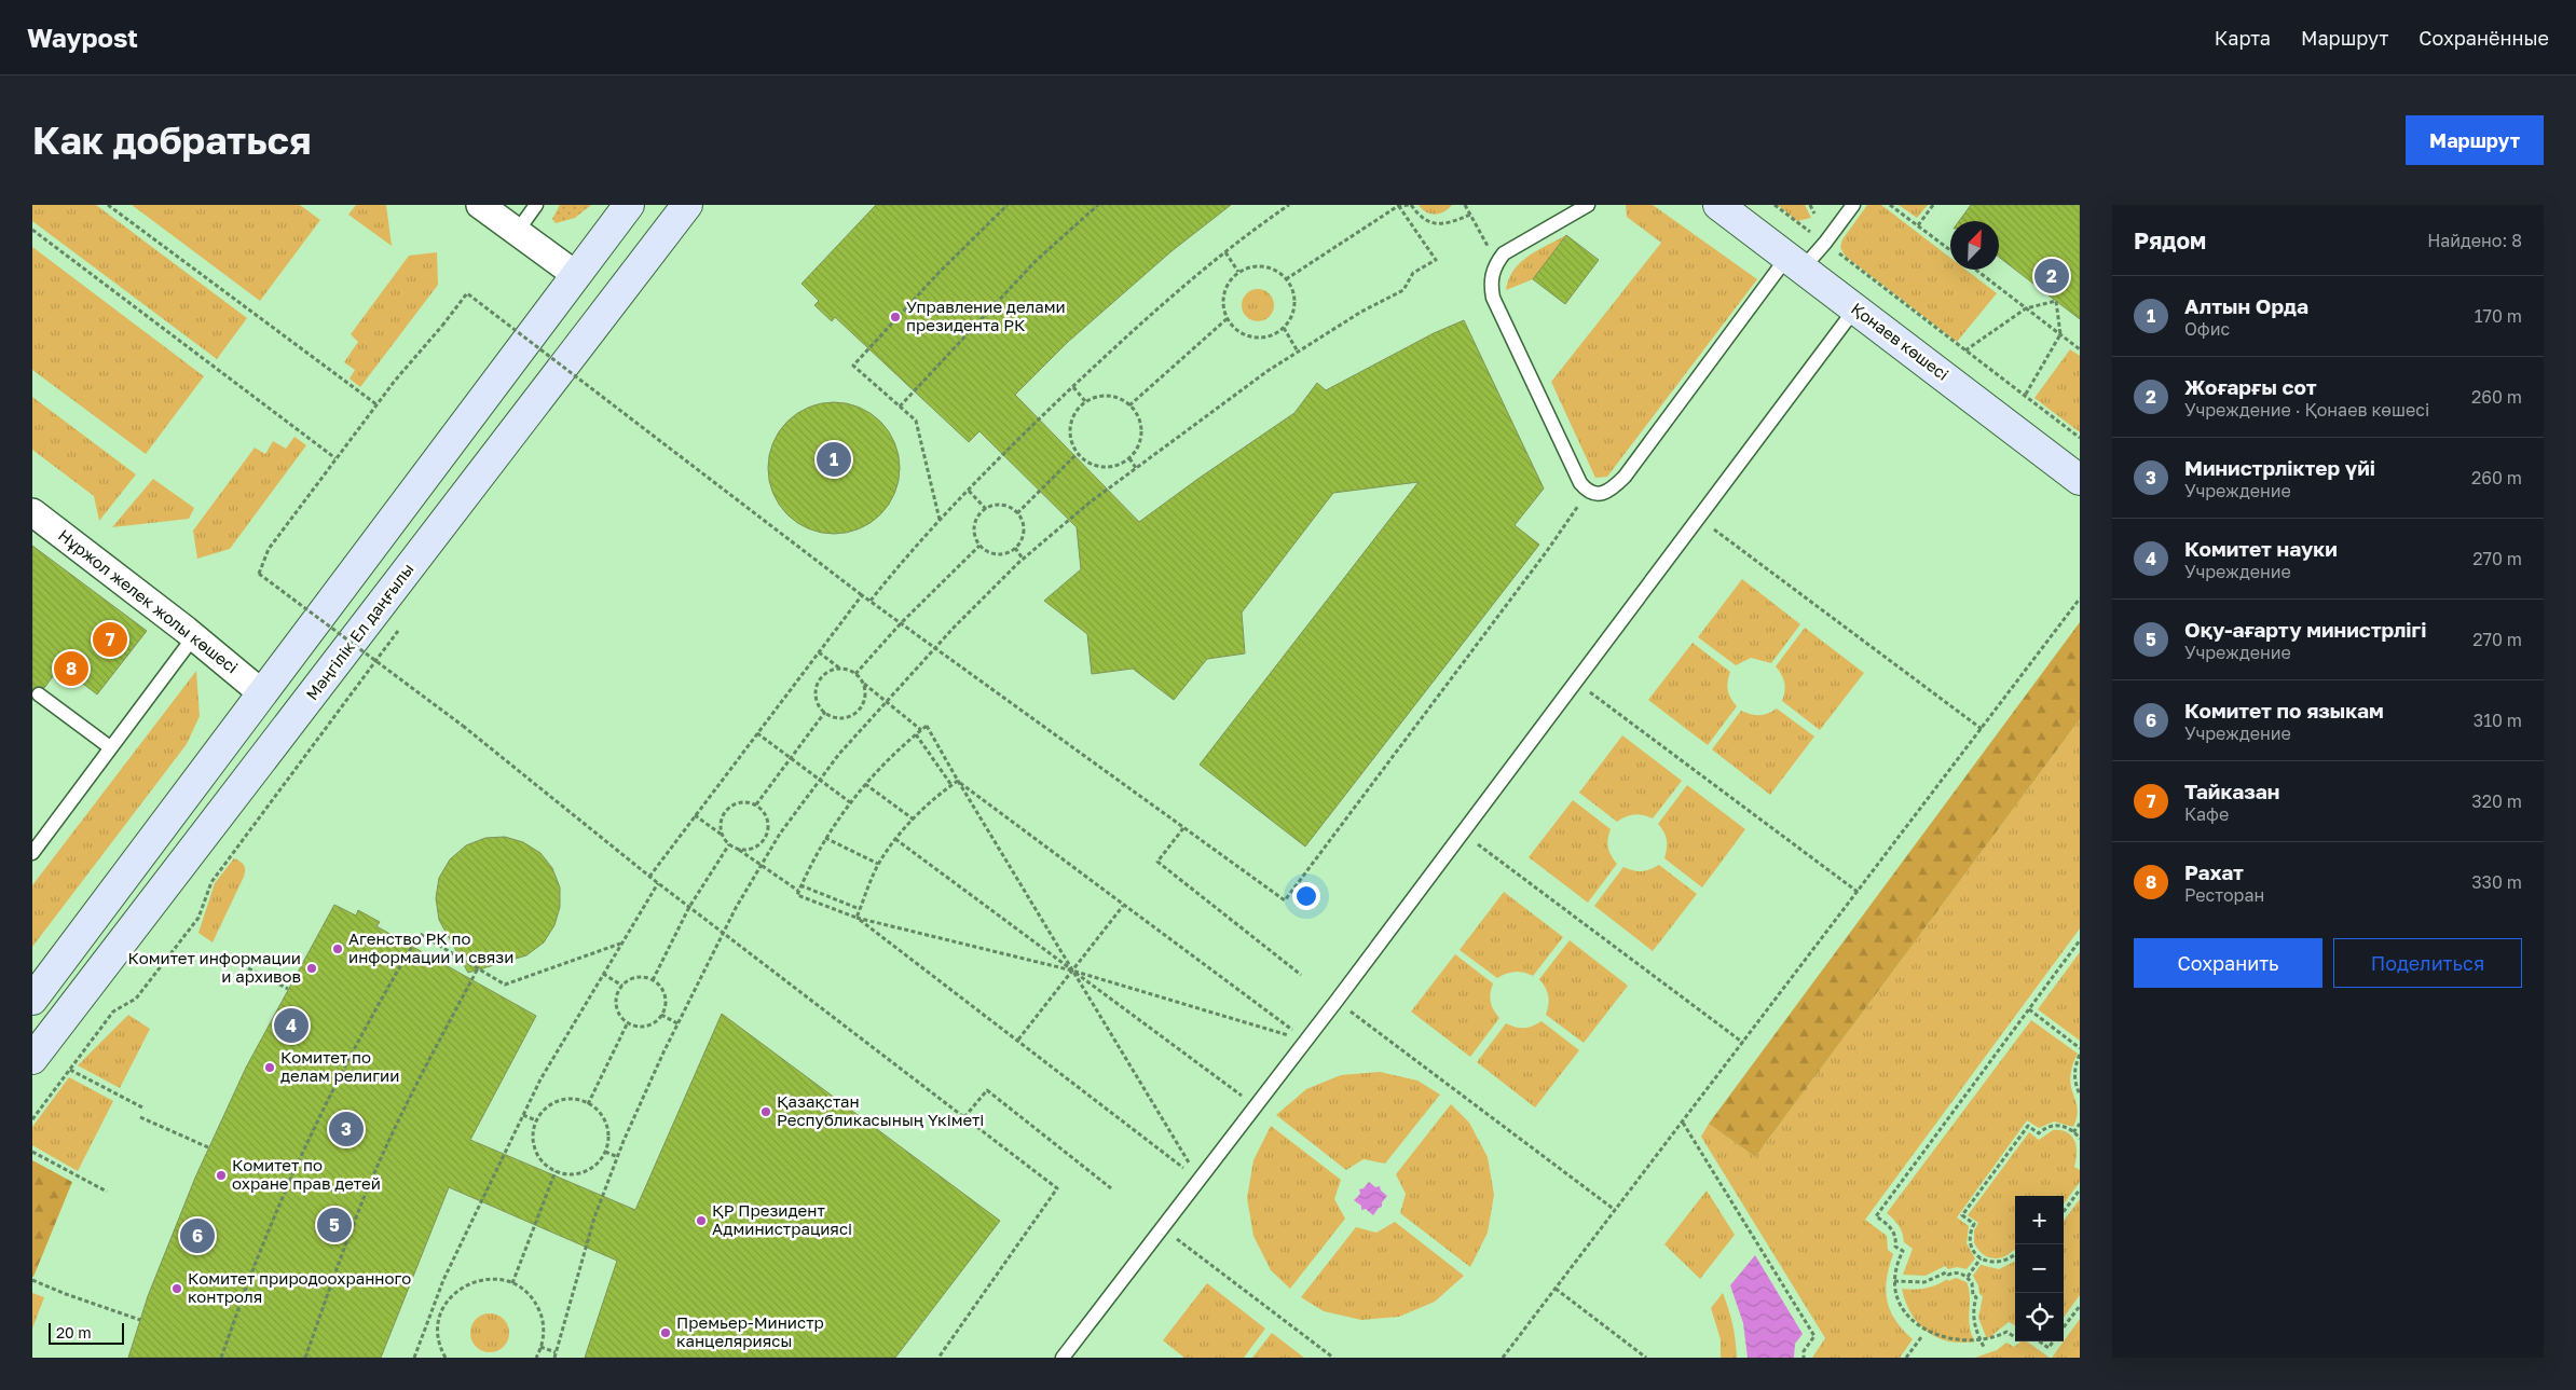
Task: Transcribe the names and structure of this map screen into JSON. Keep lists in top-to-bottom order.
{
  "streets": {
    "main road": ["Қонаев көшесі", "Мәңгілік Ел даңғылы"],
    "street": ["Нұржол желек жолы көшесі"]
  },
  "places": [
    "Управление делами президента РК",
    "Агенство РК по информации и связи",
    "Комитет информации и архивов",
    "Комитет по делам религии",
    "Қазақстан Республикасының Үкіметі",
    "Комитет по охране прав детей",
    "ҚР Президент Администрациясі",
    "Комитет природоохранного контроля",
    "Премьер-Министр канцеляриясы"
  ],
  "scale_bar": "20 m",
  "north": "top right",
  "page": {
    "header": "Waypost",
    "nav": ["Карта", "Маршрут", "Сохранённые"],
    "buttons": [
      "Маршрут",
      ["Сохранить", "Поделиться"]
    ],
    "title": "Как добраться",
    "heading": ["Рядом", "Найдено: 8"],
    "pins": [
      "2",
      "1",
      "7",
      "8",
      "4",
      "3",
      "5",
      "6"
    ],
    "list": [
      {
        "mark": "1",
        "name": "Алтын Орда",
        "note": "Офис",
        "value": "170 m"
      },
      {
        "mark": "2",
        "name": "Жоғарғы сот",
        "note": "Учреждение · Қонаев көшесі",
        "value": "260 m"
      },
      {
        "mark": "3",
        "name": "Министрліктер үйі",
        "note": "Учреждение",
        "value": "260 m"
      },
      {
        "mark": "4",
        "name": "Комитет науки",
        "note": "Учреждение",
        "value": "270 m"
      },
      {
        "mark": "5",
        "name": "Оқу-ағарту министрлігі",
        "note": "Учреждение",
        "value": "270 m"
      },
      {
        "mark": "6",
        "name": "Комитет по языкам",
        "note": "Учреждение",
        "value": "310 m"
      },
      {
        "mark": "7",
        "name": "Тайказан",
        "note": "Кафе",
        "value": "320 m"
      },
      {
        "mark": "8",
        "name": "Рахат",
        "note": "Ресторан",
        "value": "330 m"
      }
    ],
    "map_buttons": ["+", "−"],
    "scale": "20 m"
  }
}
